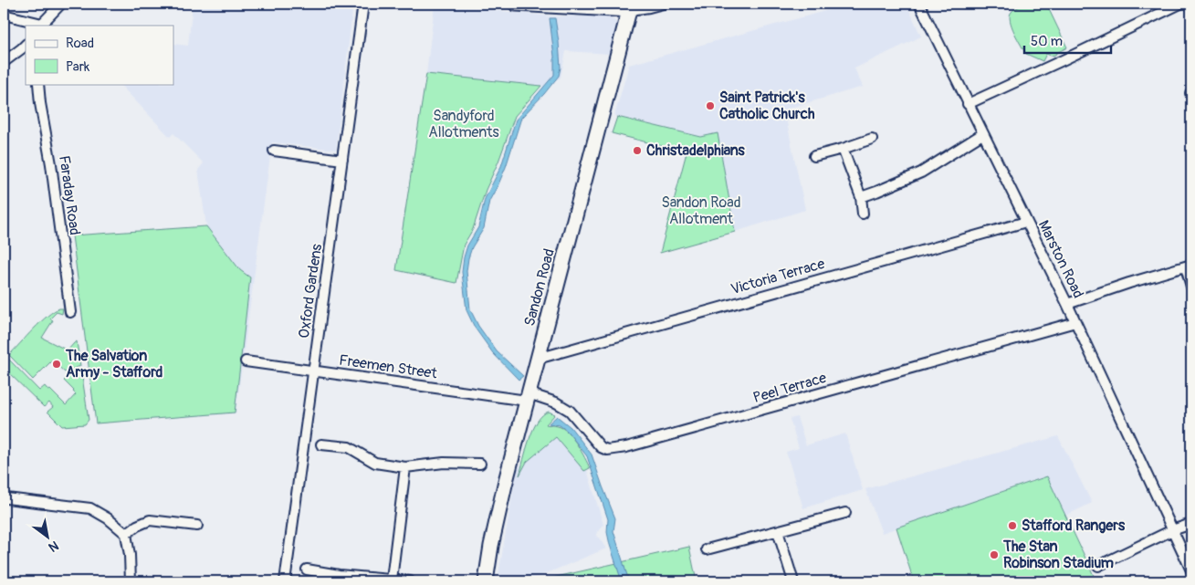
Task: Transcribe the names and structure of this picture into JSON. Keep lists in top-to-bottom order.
{
  "streets": {
    "main road": ["Sandon Road"],
    "street": [
      "Faraday Road",
      "Marston Road",
      "Victoria Terrace",
      "Oxford Gardens",
      "Freemen Street",
      "Peel Terrace"
    ]
  },
  "crossings": [
    ["Marston Road", "Victoria Terrace"],
    ["Marston Road", "Peel Terrace"],
    ["Victoria Terrace", "Sandon Road"],
    ["Sandon Road", "Freemen Street"],
    ["Sandon Road", "Peel Terrace"],
    ["Oxford Gardens", "Freemen Street"],
    ["Freemen Street", "Peel Terrace"]
  ],
  "parks": ["Sandyford Allotments", "Sandon Road Allotment"],
  "places": [
    "Saint Patrick's Catholic Church",
    "Christadelphians",
    "The Salvation Army - Stafford",
    "Stafford Rangers",
    "The Stan Robinson Stadium"
  ],
  "legend": ["Road", "Park"],
  "scale_bar": "50 m",
  "north": "bottom right"
}
